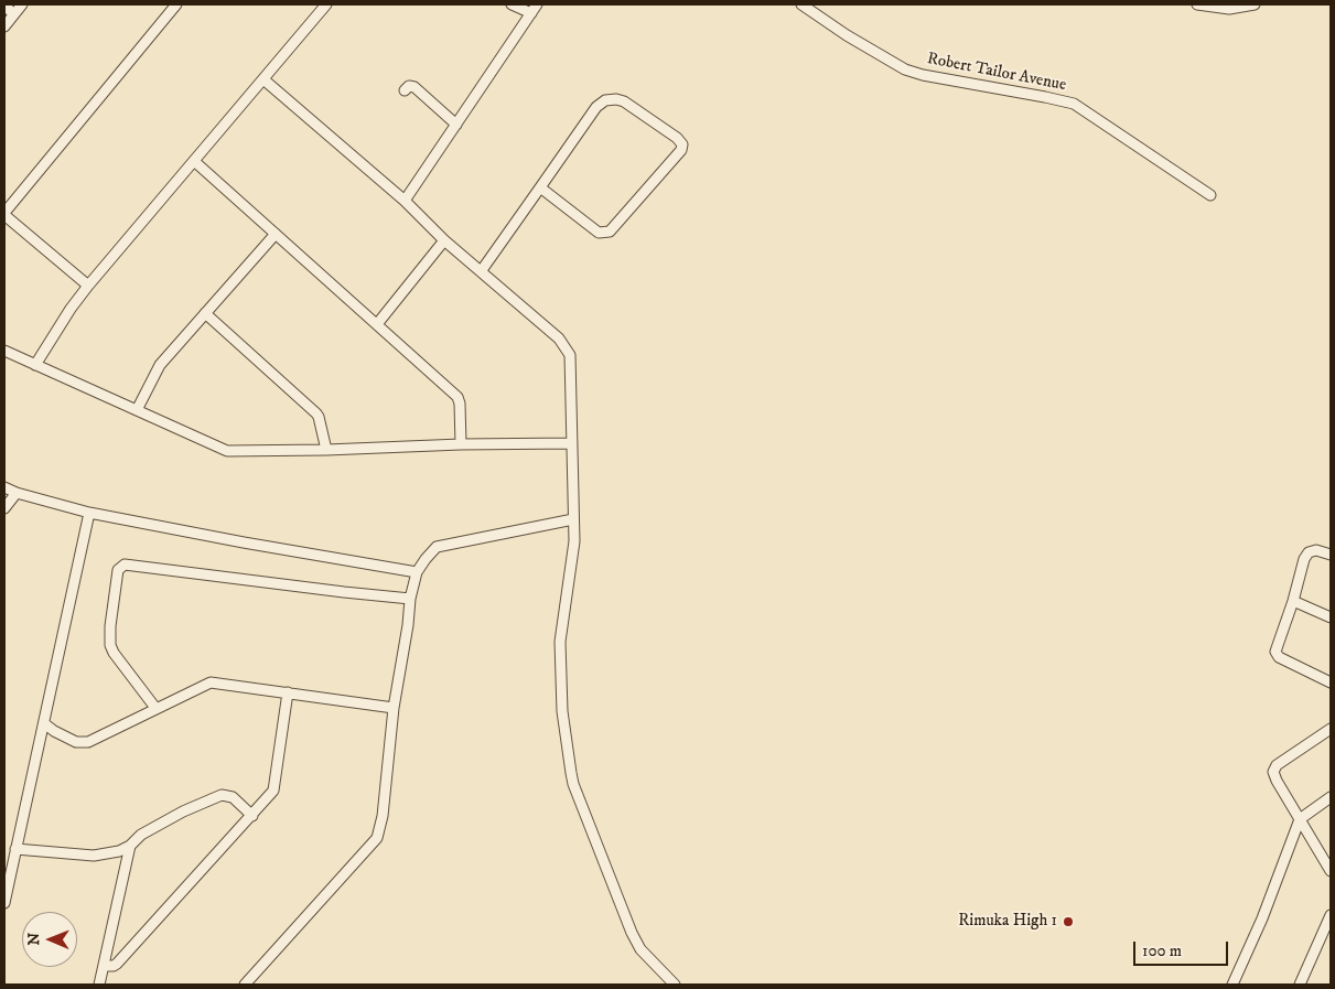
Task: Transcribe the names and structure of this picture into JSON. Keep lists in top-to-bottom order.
{
  "streets": {
    "street": ["Robert Tailor Avenue"]
  },
  "places": ["Rimuka High 1"],
  "scale_bar": "100 m",
  "north": "left"
}
